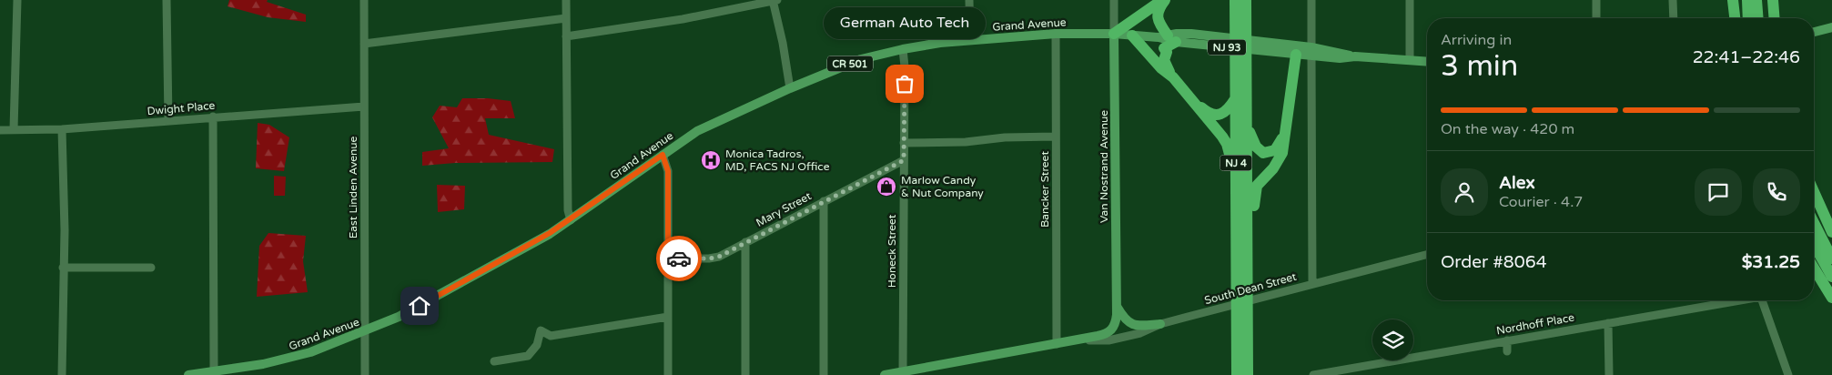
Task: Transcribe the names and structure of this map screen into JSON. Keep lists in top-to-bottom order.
{
  "streets": {
    "highway": ["NJ 4"],
    "main road": [
      "Grand Avenue",
      "NJ 93",
      "CR 501",
      "Van Nostrand Avenue",
      "South Dean Street"
    ],
    "street": [
      "Dwight Place",
      "East Linden Avenue",
      "Bancker Street",
      "Mary Street",
      "Honeck Street",
      "Nordhoff Place"
    ]
  },
  "crossings": [
    ["Grand Avenue", "Van Nostrand Avenue"],
    ["Grand Avenue", "East Linden Avenue"],
    ["Grand Avenue", "Bancker Street"],
    ["Grand Avenue", "Honeck Street"],
    ["Dwight Place", "East Linden Avenue"],
    ["Van Nostrand Avenue", "South Dean Street"],
    ["Bancker Street", "South Dean Street"],
    ["Mary Street", "Honeck Street"],
    ["Honeck Street", "South Dean Street"]
  ],
  "places": {
    "other": ["German Auto Tech"],
    "hospital": ["Monica Tadros, MD, FACS NJ Office"],
    "shop": ["Marlow Candy & Nut Company"]
  },
  "page": {
    "bubble": "German Auto Tech",
    "heading": ["3 min", "Arriving in", "22:41–22:46"],
    "panel": [
      "Alex",
      "Courier · 4.7",
      "Order #8064",
      "$31.25"
    ],
    "bar": "On the way · 420 m"
  }
}
